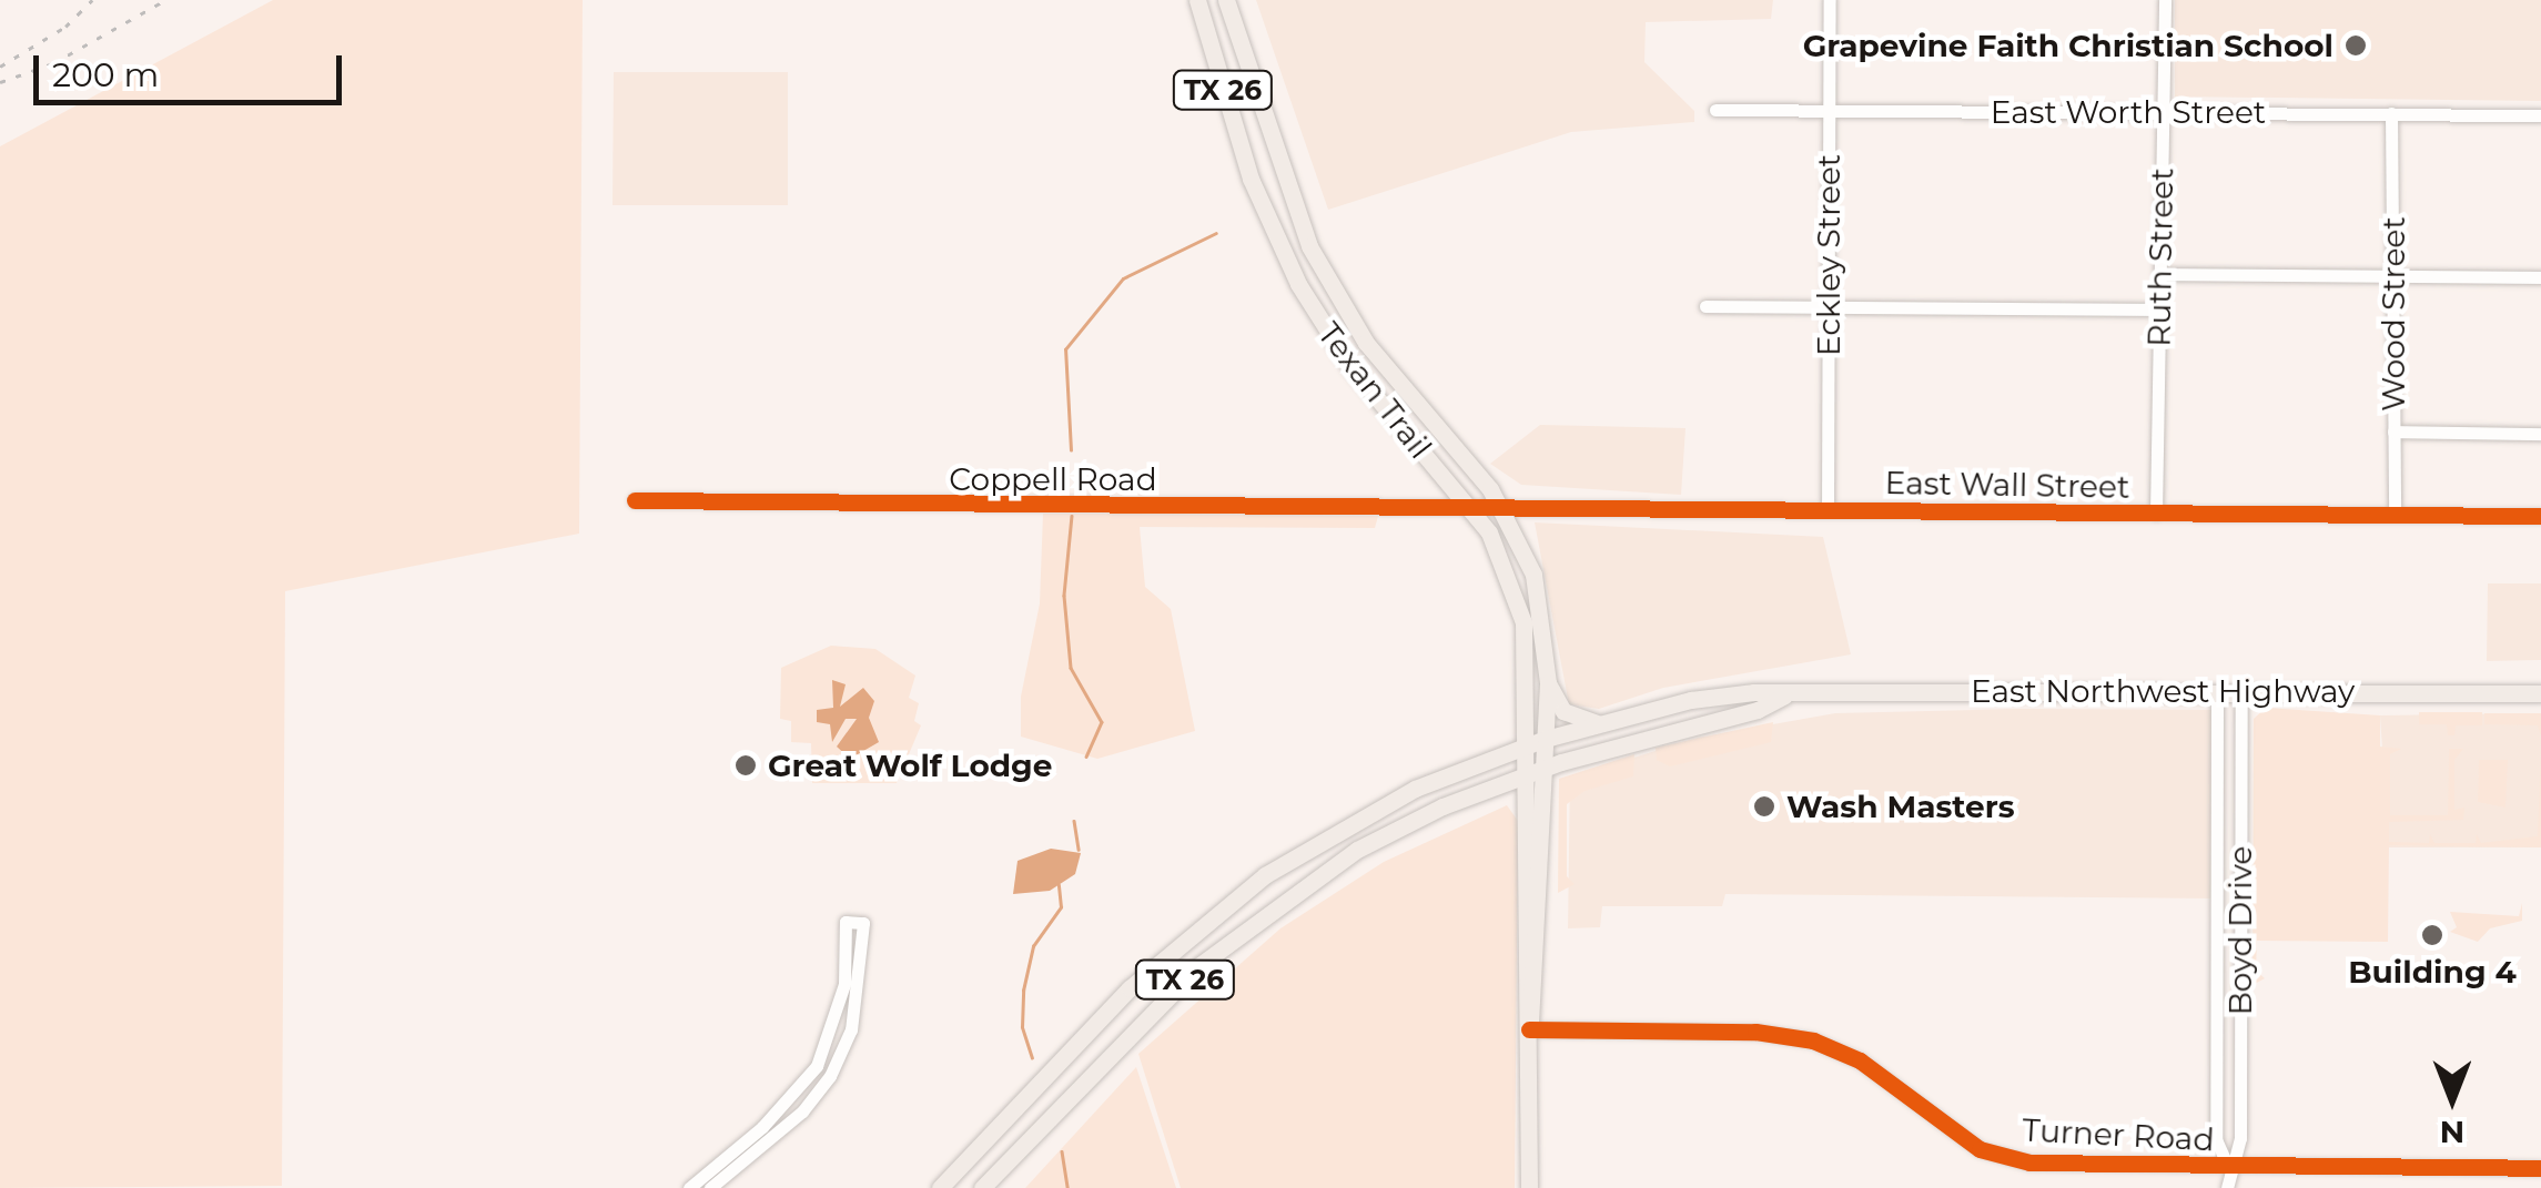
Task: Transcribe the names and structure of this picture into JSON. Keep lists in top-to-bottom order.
{
  "streets": {
    "main road": ["TX 26", "Texan Trail", "East Northwest Highway"],
    "street": [
      "East Worth Street",
      "Eckley Street",
      "Ruth Street",
      "Wood Street",
      "Coppell Road",
      "East Wall Street",
      "Boyd Drive",
      "Turner Road"
    ]
  },
  "crossings": [
    ["TX 26", "Texan Trail"],
    ["TX 26", "East Northwest Highway"],
    ["East Worth Street", "Eckley Street"],
    ["East Worth Street", "Ruth Street"],
    ["East Worth Street", "Wood Street"],
    ["Eckley Street", "East Wall Street"],
    ["Ruth Street", "East Wall Street"],
    ["Wood Street", "East Wall Street"],
    ["Texan Trail", "Coppell Road"],
    ["Texan Trail", "East Wall Street"],
    ["Texan Trail", "East Northwest Highway"],
    ["Texan Trail", "Turner Road"],
    ["Coppell Road", "East Wall Street"],
    ["East Northwest Highway", "Boyd Drive"],
    ["Boyd Drive", "Turner Road"]
  ],
  "places": [
    "Grapevine Faith Christian School",
    "Great Wolf Lodge",
    "Wash Masters",
    "Building 4"
  ],
  "scale_bar": "200 m",
  "north": "bottom"
}
